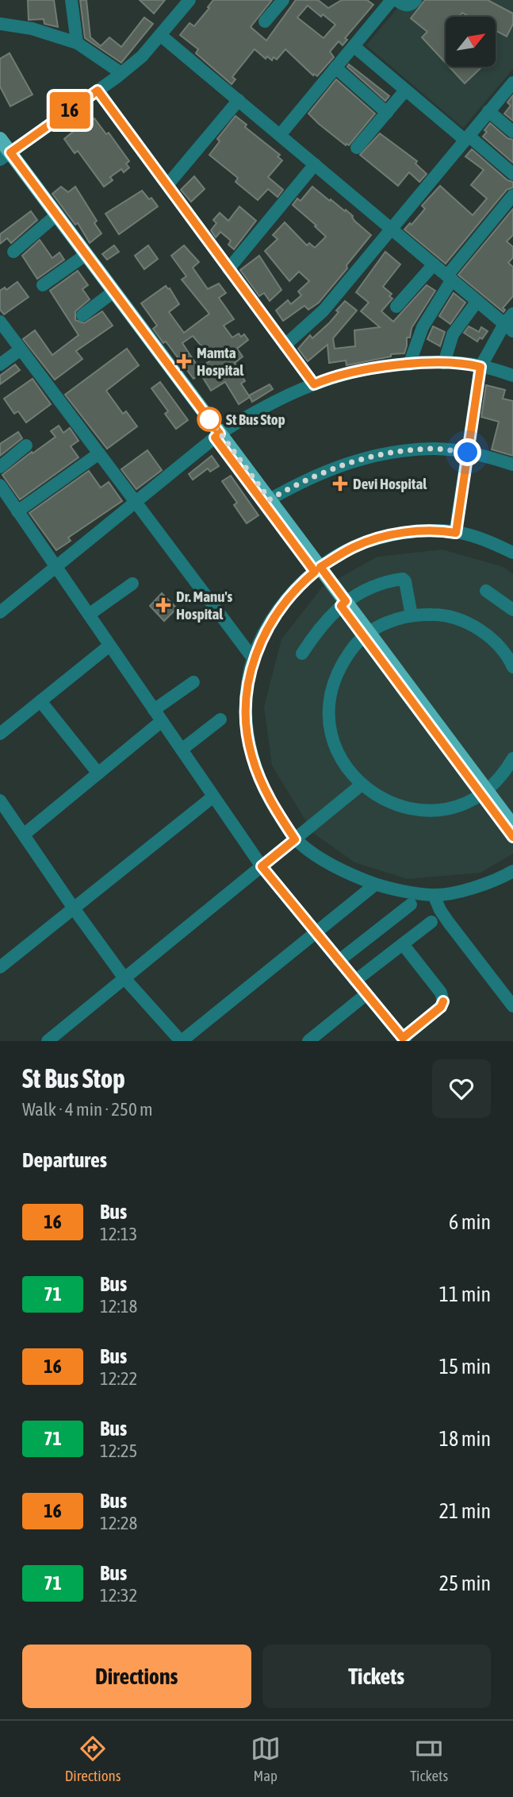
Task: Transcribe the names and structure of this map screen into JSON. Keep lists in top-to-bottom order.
{
  "places": {
    "health": ["Mamta Hospital", "Devi Hospital", "Dr. Manu's Hospital"],
    "other": ["St Bus Stop"]
  },
  "lines": ["bus line 16"],
  "north": "top right",
  "page": {
    "on_map": "16",
    "heading": [
      ["St Bus Stop", "Walk · 4 min · 250 m"],
      "Departures"
    ],
    "list": [
      {
        "mark": "16",
        "name": "Bus",
        "note": "12:13",
        "value": "6 min"
      },
      {
        "mark": "71",
        "name": "Bus",
        "note": "12:18",
        "value": "11 min"
      },
      {
        "mark": "16",
        "name": "Bus",
        "note": "12:22",
        "value": "15 min"
      },
      {
        "mark": "71",
        "name": "Bus",
        "note": "12:25",
        "value": "18 min"
      },
      {
        "mark": "16",
        "name": "Bus",
        "note": "12:28",
        "value": "21 min"
      },
      {
        "mark": "71",
        "name": "Bus",
        "note": "12:32",
        "value": "25 min"
      }
    ],
    "buttons": ["Directions", "Tickets"],
    "tabs": ["Directions", "Map", "Tickets"]
  }
}
